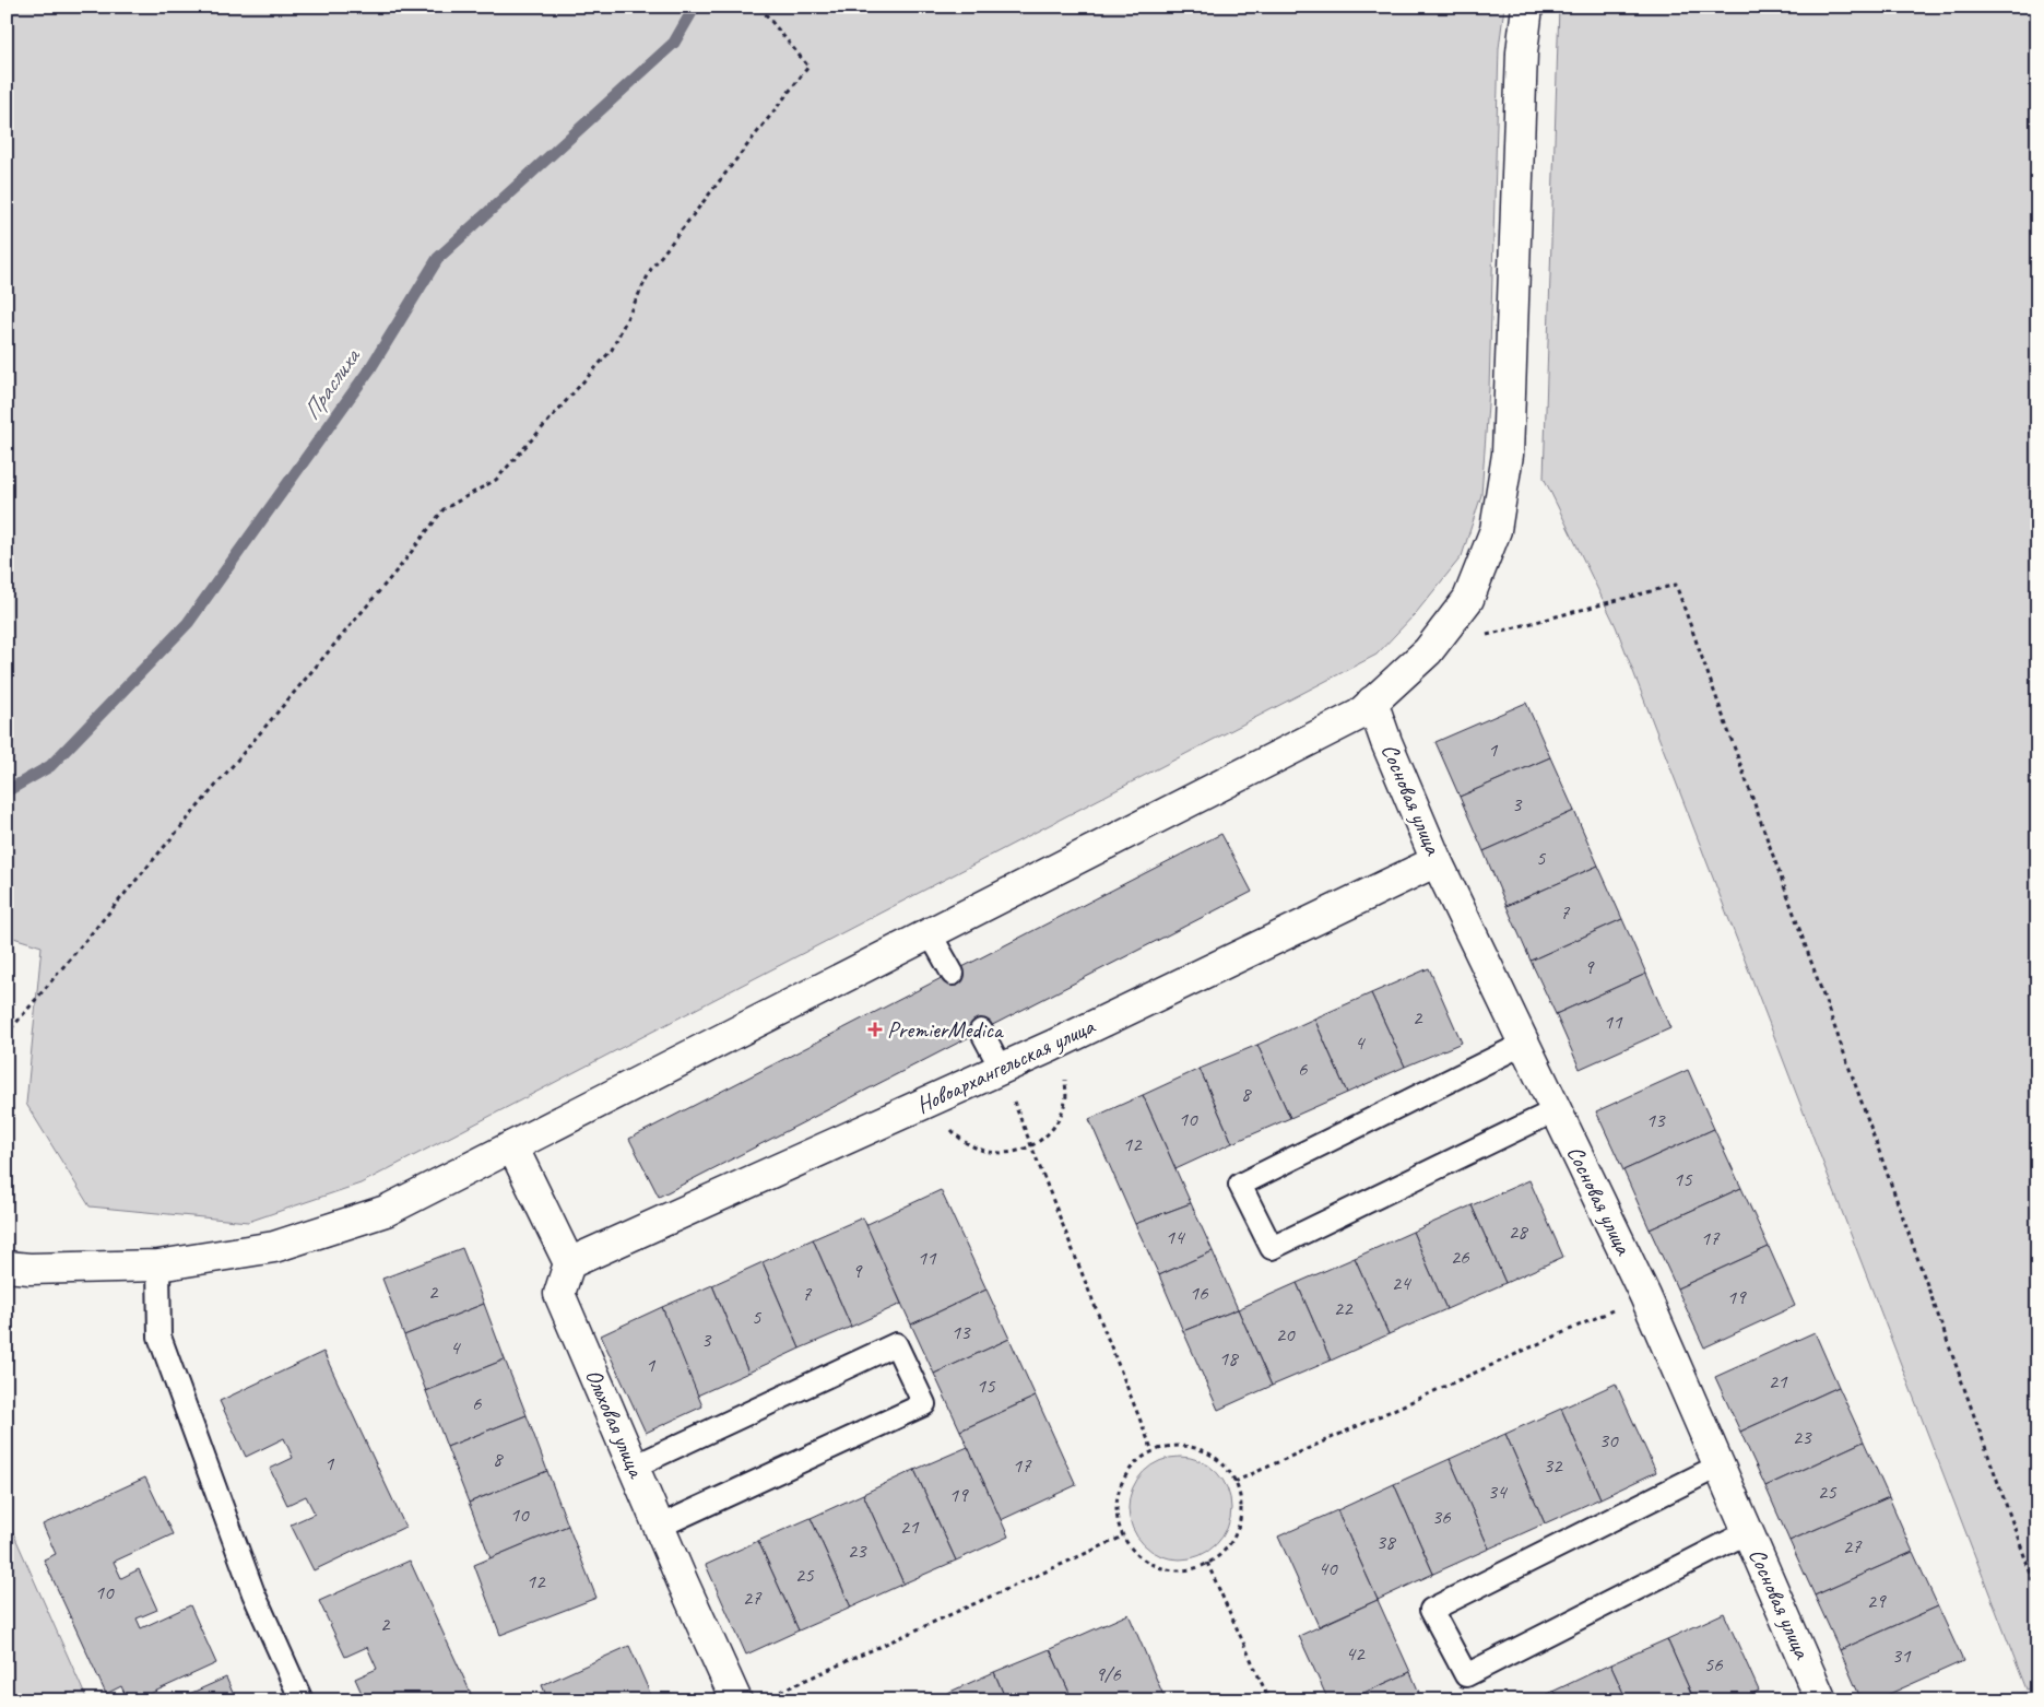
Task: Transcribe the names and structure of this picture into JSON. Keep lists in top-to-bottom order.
{
  "streets": {
    "street": ["Сосновая улица", "Новоархангельская улица", "Ольховая улица"]
  },
  "crossings": [
    ["Сосновая улица", "Новоархангельская улица"],
    ["Новоархангельская улица", "Ольховая улица"]
  ],
  "water": ["Праслиха"],
  "places": {
    "health": ["PremierMedica"]
  },
  "house_numbers": [
    "1",
    "3",
    "5",
    "7",
    "9",
    "2",
    "11",
    "4",
    "6",
    "8",
    "10",
    "13",
    "12",
    "15",
    "28",
    "14",
    "17",
    "26",
    "11",
    "9",
    "24",
    "2",
    "16",
    "7",
    "19",
    "22",
    "5",
    "13",
    "20",
    "3",
    "4",
    "18",
    "1",
    "21",
    "15",
    "6",
    "23",
    "30",
    "8",
    "1",
    "17",
    "32",
    "34",
    "25",
    "19",
    "10",
    "36",
    "21",
    "38",
    "27",
    "23",
    "40",
    "25",
    "12",
    "10",
    "27",
    "29",
    "2",
    "42",
    "31",
    "56",
    "9/6"
  ]
}
